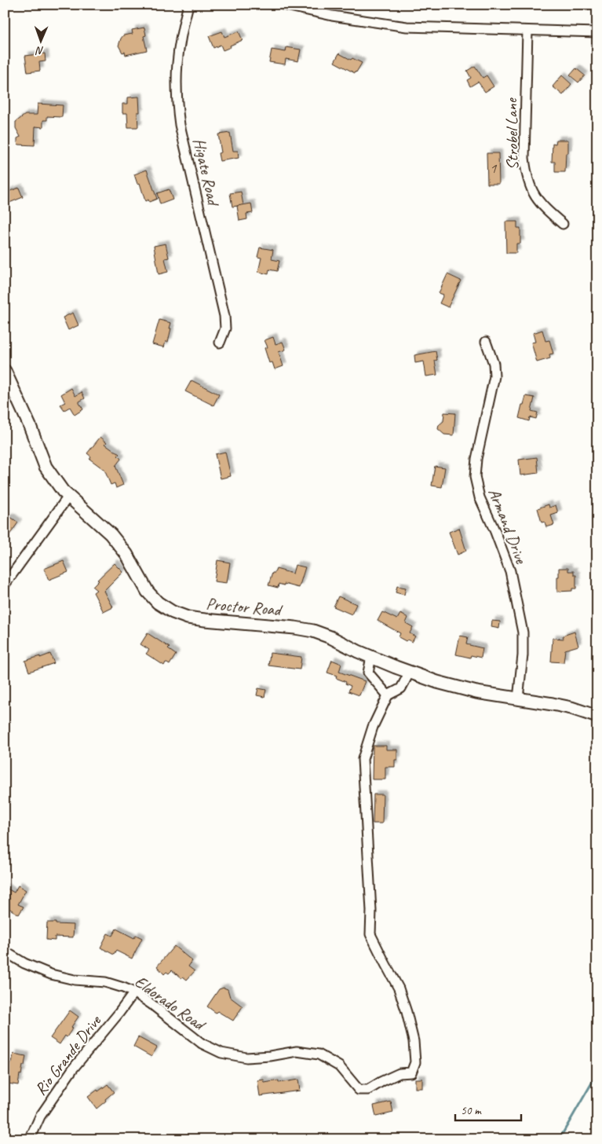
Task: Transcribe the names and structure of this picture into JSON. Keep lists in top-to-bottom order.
{
  "streets": {
    "main road": ["Proctor Road"],
    "street": [
      "Strobel Lane",
      "Higate Road",
      "Armand Drive",
      "Eldorado Road",
      "Rio Grande Drive"
    ]
  },
  "crossings": [
    ["Armand Drive", "Proctor Road"],
    ["Eldorado Road", "Rio Grande Drive"]
  ],
  "house_numbers": ["1"],
  "scale_bar": "50 m",
  "north": "bottom"
}
